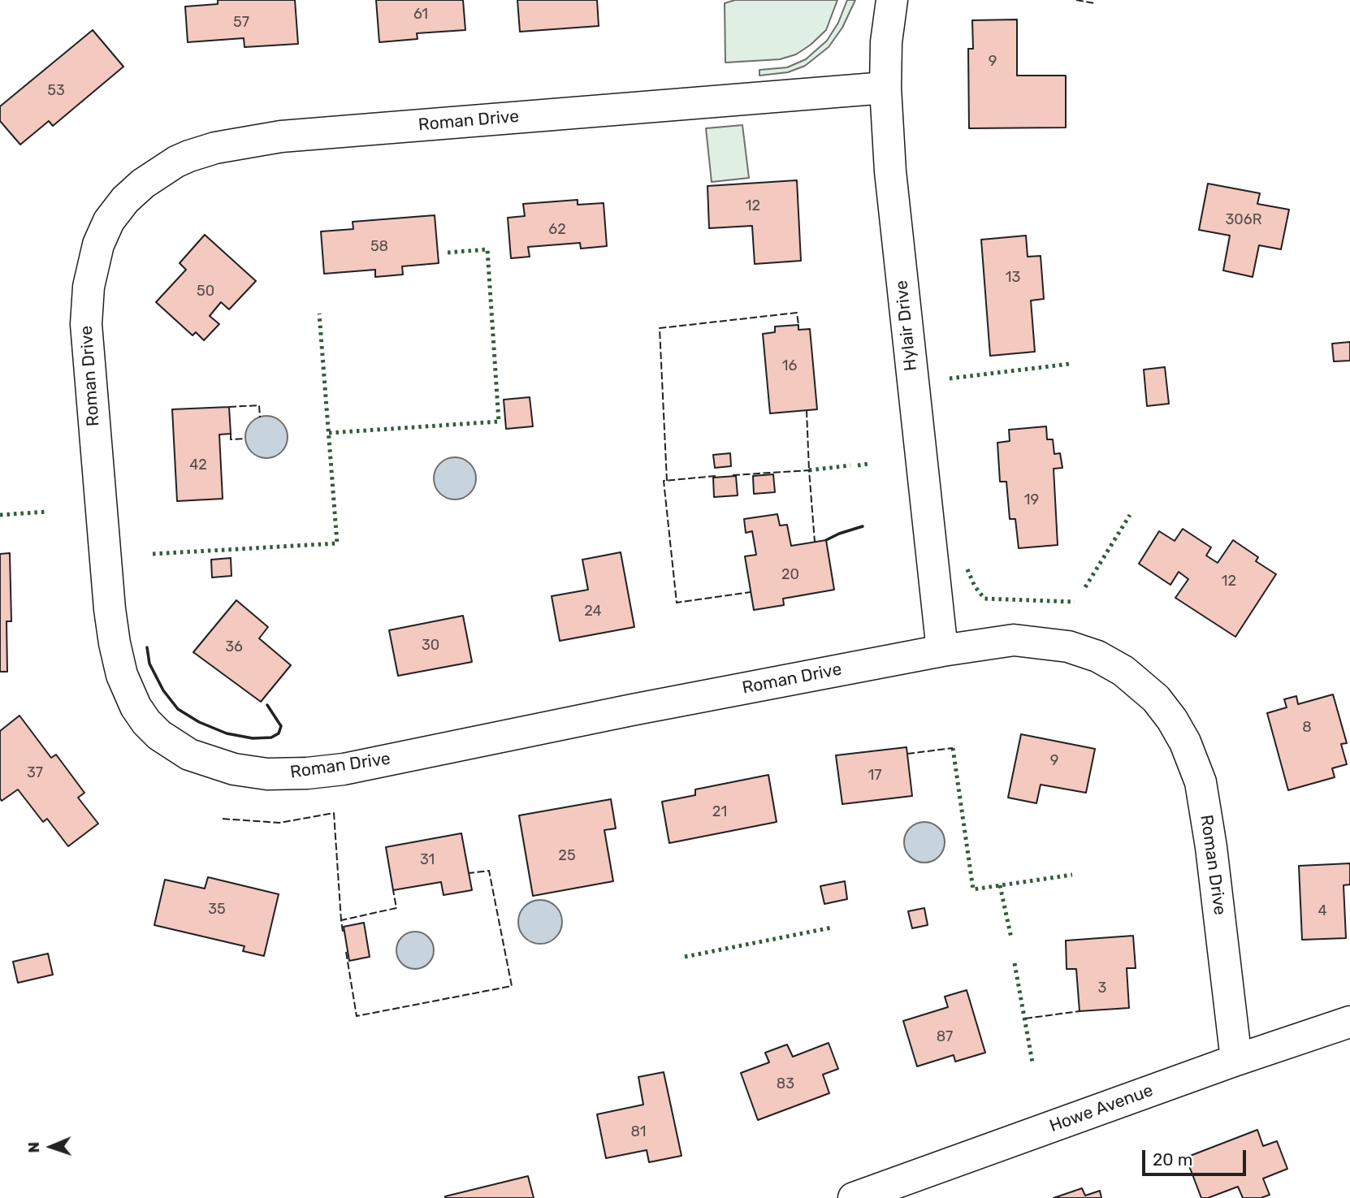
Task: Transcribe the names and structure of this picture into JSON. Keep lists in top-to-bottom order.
{
  "streets": {
    "street": ["Roman Drive", "Hylair Drive", "Howe Avenue"]
  },
  "crossings": [
    ["Roman Drive", "Hylair Drive"],
    ["Roman Drive", "Howe Avenue"]
  ],
  "house_numbers": [
    "61",
    "57",
    "9",
    "53",
    "12",
    "306R",
    "62",
    "58",
    "13",
    "50",
    "16",
    "42",
    "19",
    "20",
    "12",
    "24",
    "30",
    "36",
    "8",
    "9",
    "37",
    "17",
    "21",
    "25",
    "31",
    "35",
    "4",
    "3",
    "87",
    "83",
    "81"
  ],
  "scale_bar": "20 m",
  "north": "left"
}
